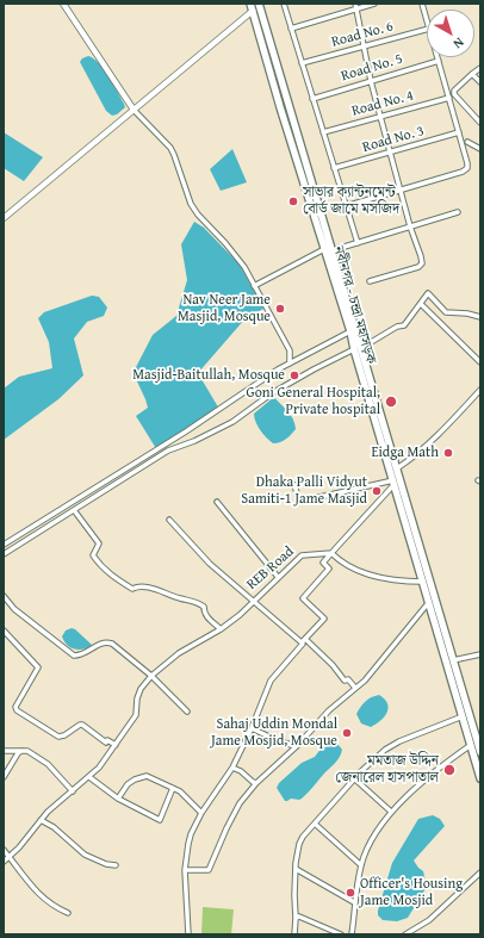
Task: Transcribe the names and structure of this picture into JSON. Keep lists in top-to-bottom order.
{
  "streets": {
    "highway": ["নবীনগর - চন্দ্রা মহাসড়ক"],
    "street": [
      "Road No. 6",
      "Road No. 5",
      "Road No. 4",
      "Road No. 3",
      "REB Road"
    ]
  },
  "places": [
    "সাভার ক্যান্টনমেন্ট বোর্ড জামে মসজিদ",
    "Nav Neer Jame Masjid, Mosque",
    "Masjid-Baitullah, Mosque",
    "Goni General Hospital, Private hospital",
    "Eidga Math",
    "Dhaka Palli Vidyut Samiti-1 Jame Masjid",
    "Sahaj Uddin Mondal Jame Mosjid, Mosque",
    "মমতাজ উদ্দিন জেনারেল হাসপাতাল",
    "Officer's Housing Jame Mosjid"
  ],
  "north": "bottom right"
}
